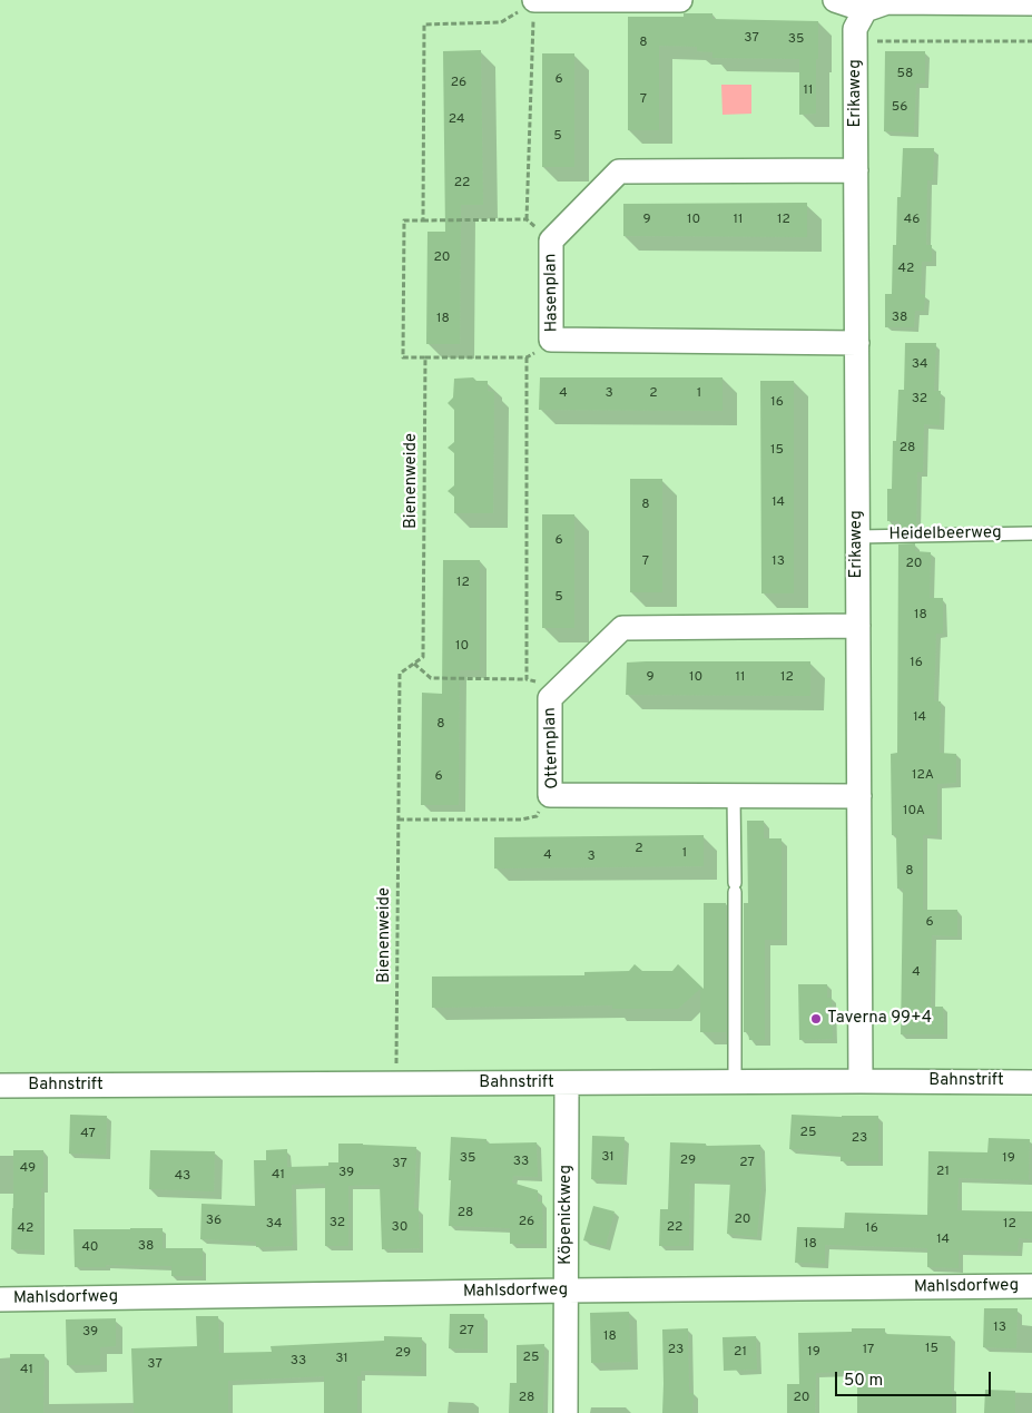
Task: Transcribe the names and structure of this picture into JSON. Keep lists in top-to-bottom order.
{
  "streets": {
    "street": [
      "Erikaweg",
      "Hasenplan",
      "Otternplan",
      "Bahnstrift",
      "Köpenickweg",
      "Mahlsdorfweg"
    ],
    "lane": ["Heidelbeerweg"],
    "path": ["Bienenweide"]
  },
  "crossings": [
    ["Erikaweg", "Hasenplan"],
    ["Erikaweg", "Heidelbeerweg"],
    ["Erikaweg", "Otternplan"],
    ["Erikaweg", "Bahnstrift"],
    ["Bienenweide", "Bahnstrift"],
    ["Bahnstrift", "Köpenickweg"],
    ["Köpenickweg", "Mahlsdorfweg"]
  ],
  "places": ["Taverna 99+4"],
  "house_numbers": [
    "37",
    "35",
    "8",
    "58",
    "6",
    "26",
    "11",
    "7",
    "56",
    "24",
    "5",
    "22",
    "9",
    "10",
    "11",
    "12",
    "46",
    "20",
    "42",
    "38",
    "18",
    "34",
    "4",
    "3",
    "2",
    "1",
    "32",
    "16",
    "28",
    "15",
    "14",
    "8",
    "6",
    "7",
    "13",
    "20",
    "12",
    "5",
    "18",
    "10",
    "16",
    "9",
    "10",
    "11",
    "12",
    "14",
    "8",
    "12A",
    "6",
    "10A",
    "2",
    "1",
    "4",
    "3",
    "8",
    "6",
    "4",
    "25",
    "47",
    "23",
    "31",
    "35",
    "19",
    "29",
    "33",
    "27",
    "37",
    "49",
    "21",
    "39",
    "41",
    "43",
    "28",
    "20",
    "36",
    "26",
    "32",
    "34",
    "12",
    "30",
    "22",
    "42",
    "16",
    "14",
    "18",
    "38",
    "40",
    "13",
    "27",
    "39",
    "18",
    "15",
    "23",
    "17",
    "21",
    "19",
    "29",
    "25",
    "31",
    "33",
    "37",
    "41",
    "28",
    "20"
  ],
  "scale_bar": "50 m"
}
